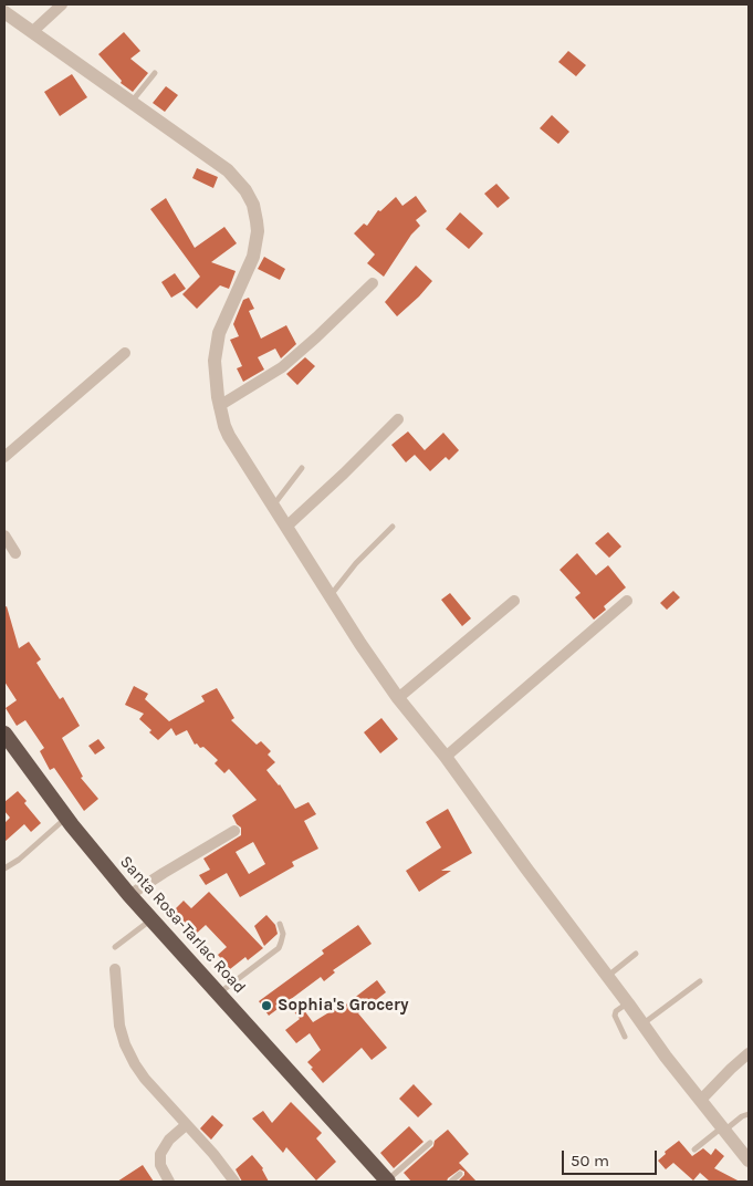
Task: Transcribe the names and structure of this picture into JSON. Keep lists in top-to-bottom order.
{
  "streets": {
    "highway": ["Santa Rosa-Tarlac Road"]
  },
  "places": ["Sophia's Grocery"],
  "scale_bar": "50 m"
}
